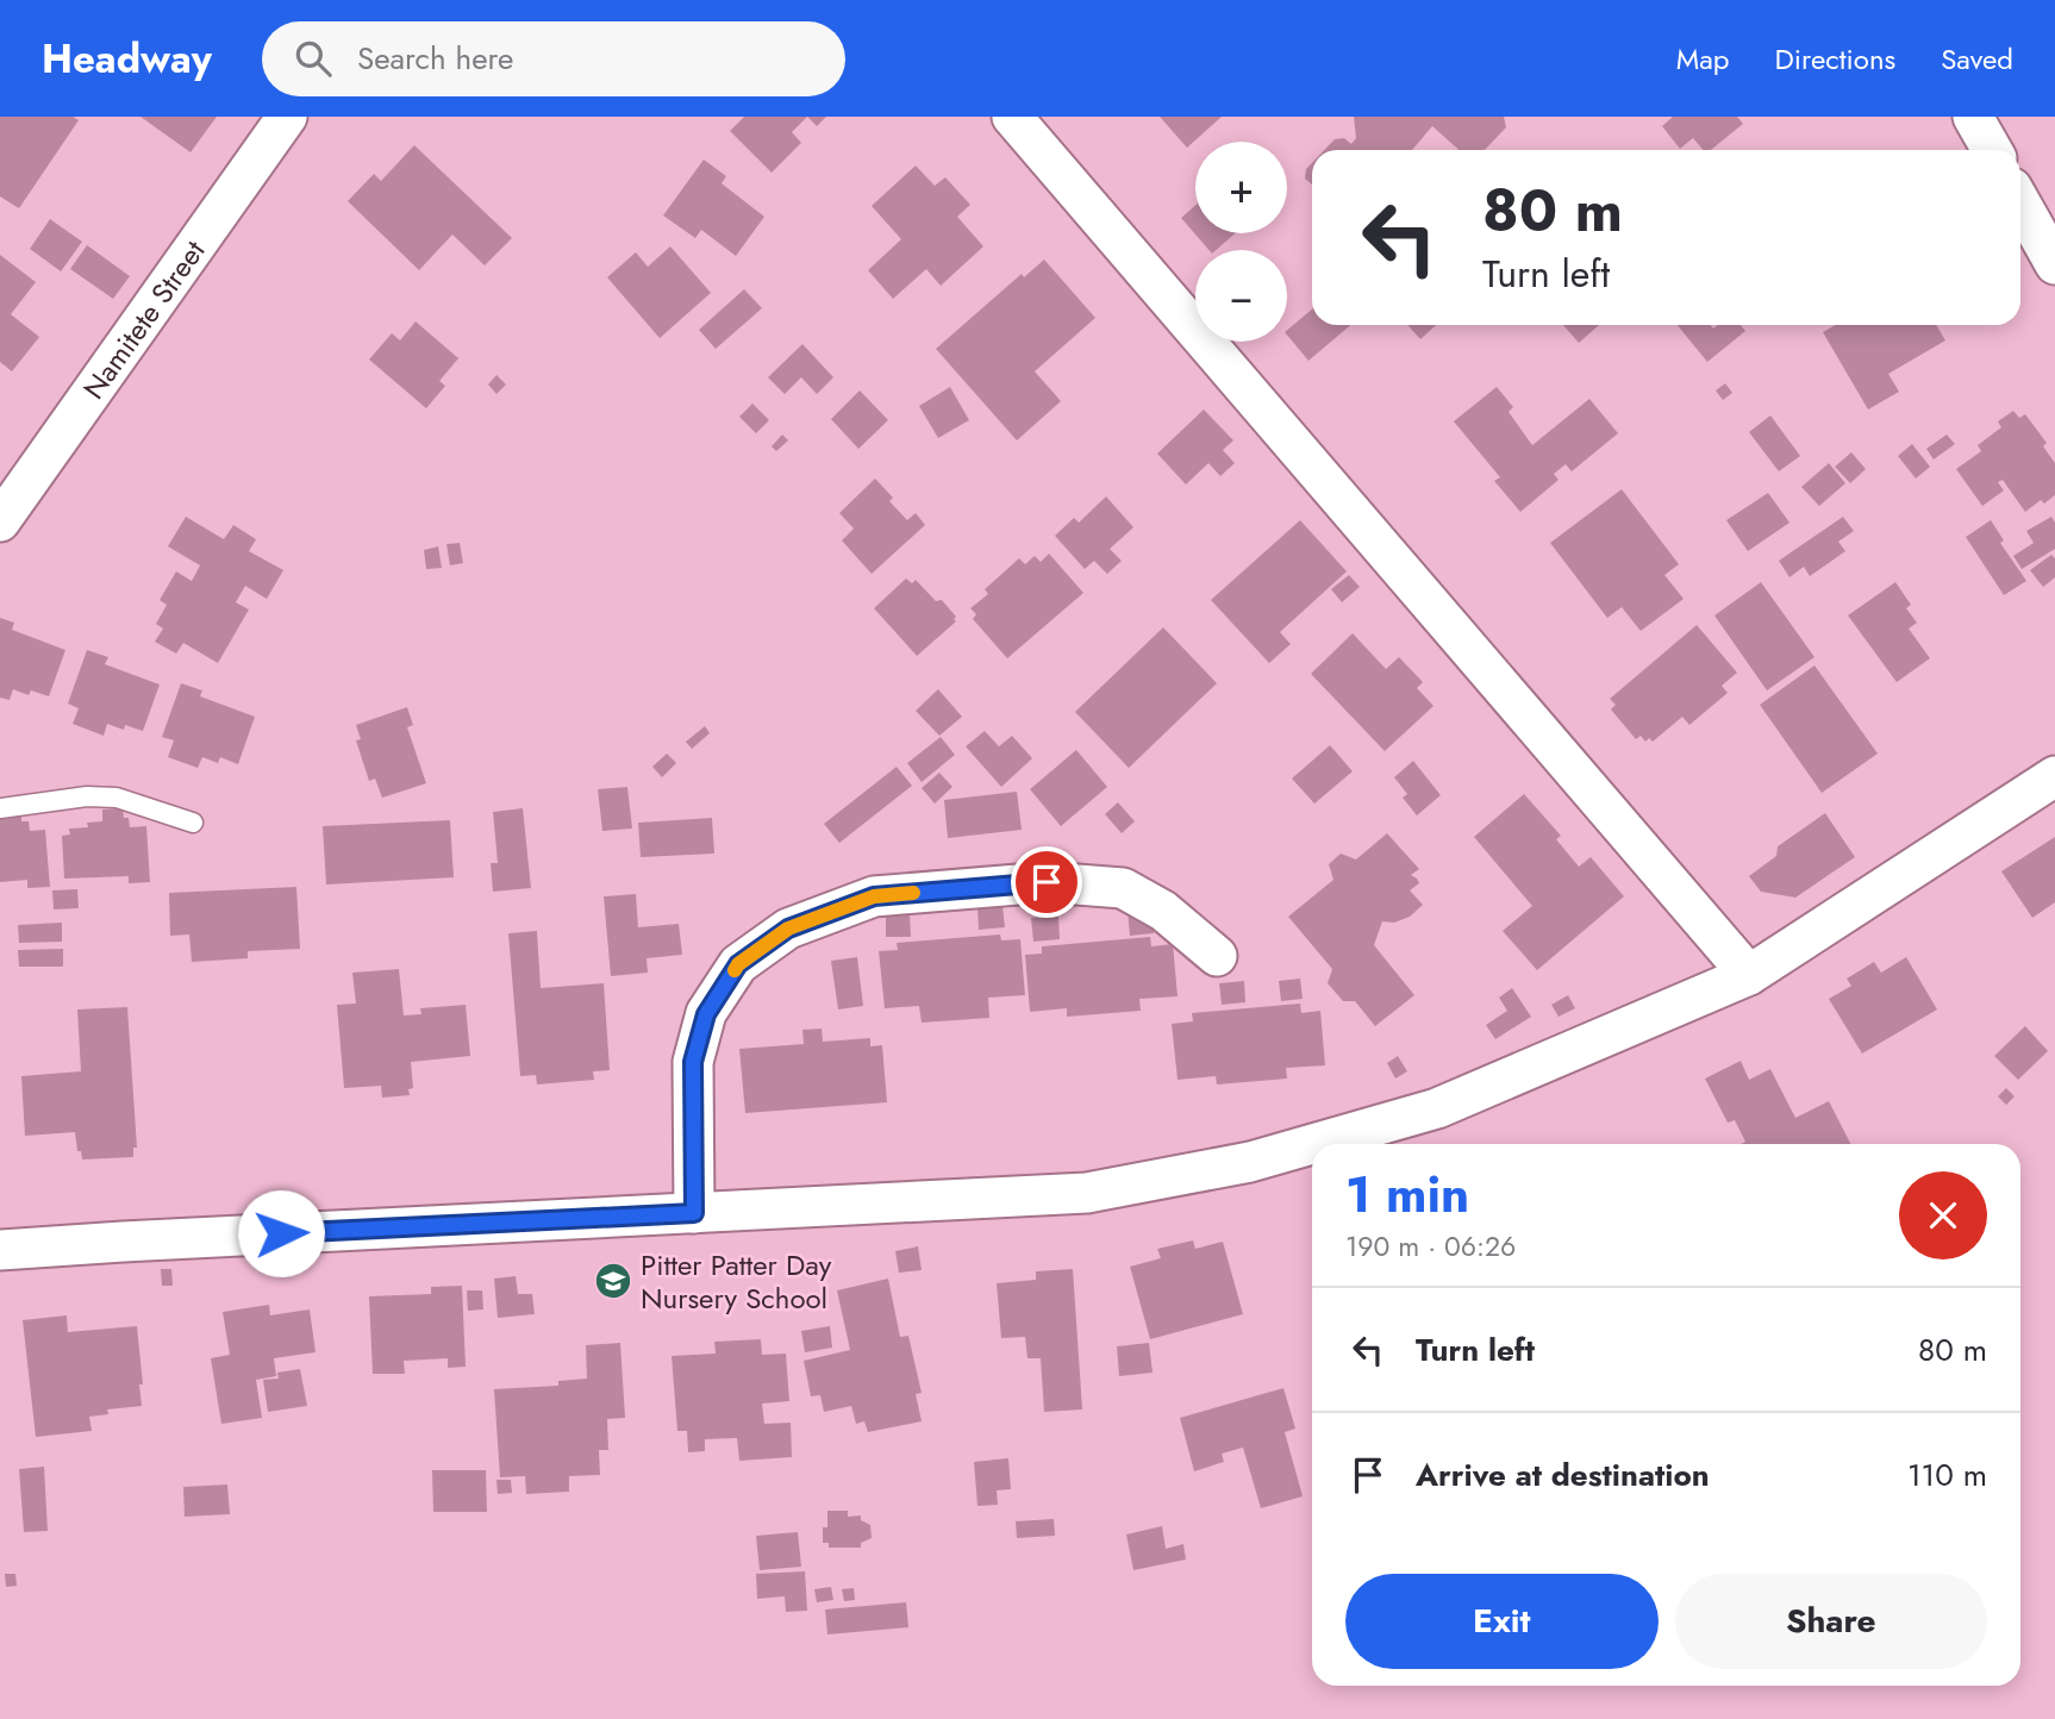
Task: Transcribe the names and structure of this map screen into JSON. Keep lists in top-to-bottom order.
{
  "streets": {
    "street": ["Namitete Street"]
  },
  "places": {
    "school or university": ["Pitter Patter Day Nursery School"]
  },
  "page": {
    "header": "Headway",
    "search": "Search here",
    "nav": ["Map", "Directions", "Saved"],
    "map_buttons": ["+", "−"],
    "turn": ["80 m", "Turn left"],
    "heading": ["1 min", "190 m · 06:26"],
    "list": [
      {
        "name": "Turn left",
        "value": "80 m"
      },
      {
        "name": "Arrive at destination",
        "value": "110 m"
      }
    ],
    "buttons": ["Exit", "Share"]
  }
}
